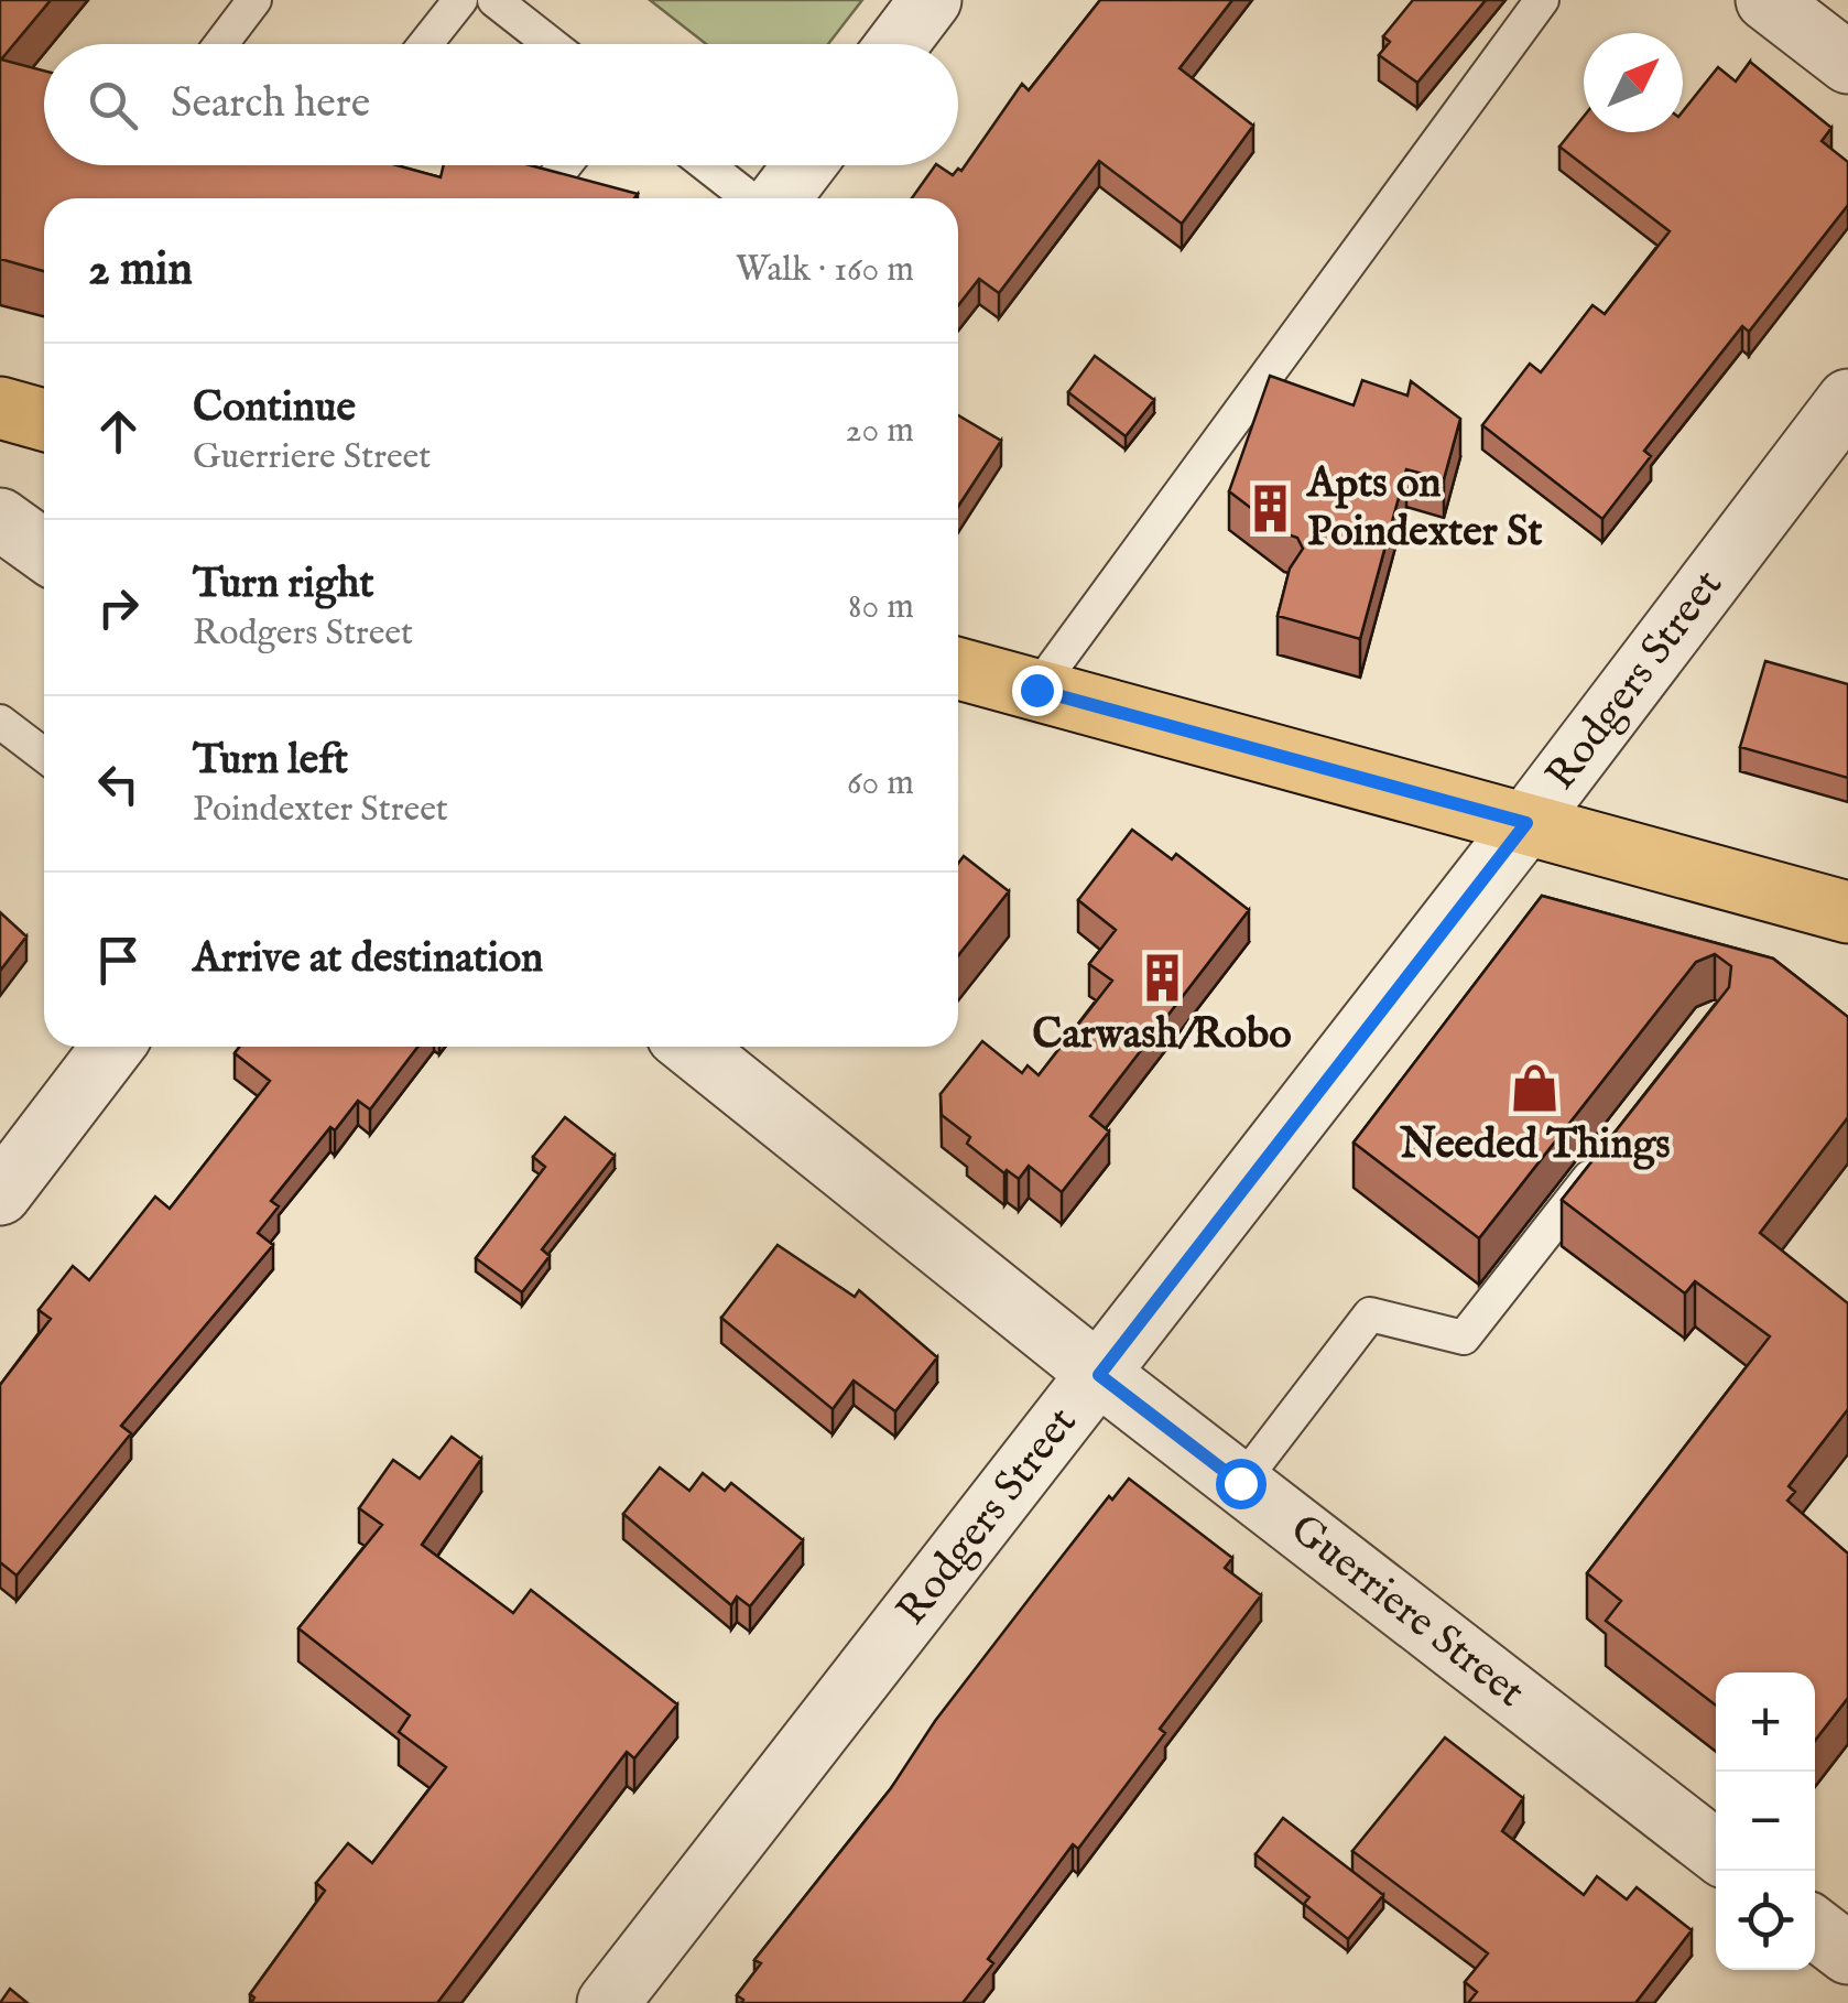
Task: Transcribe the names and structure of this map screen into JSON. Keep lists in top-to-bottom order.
{
  "streets": {
    "street": ["Rodgers Street", "Guerriere Street"]
  },
  "crossings": [
    ["Rodgers Street", "Guerriere Street"]
  ],
  "places": {
    "building": ["Apts on Poindexter St", "Carwash/Robo"],
    "shop": ["Needed Things"]
  },
  "north": "top right",
  "page": {
    "search": "Search here",
    "heading": ["2 min", "Walk · 160 m"],
    "list": [
      ["Continue", "Guerriere Street", "20 m"],
      ["Turn right", "Rodgers Street", "80 m"],
      ["Turn left", "Poindexter Street", "60 m"],
      "Arrive at destination"
    ],
    "map_buttons": ["+", "−"]
  }
}
